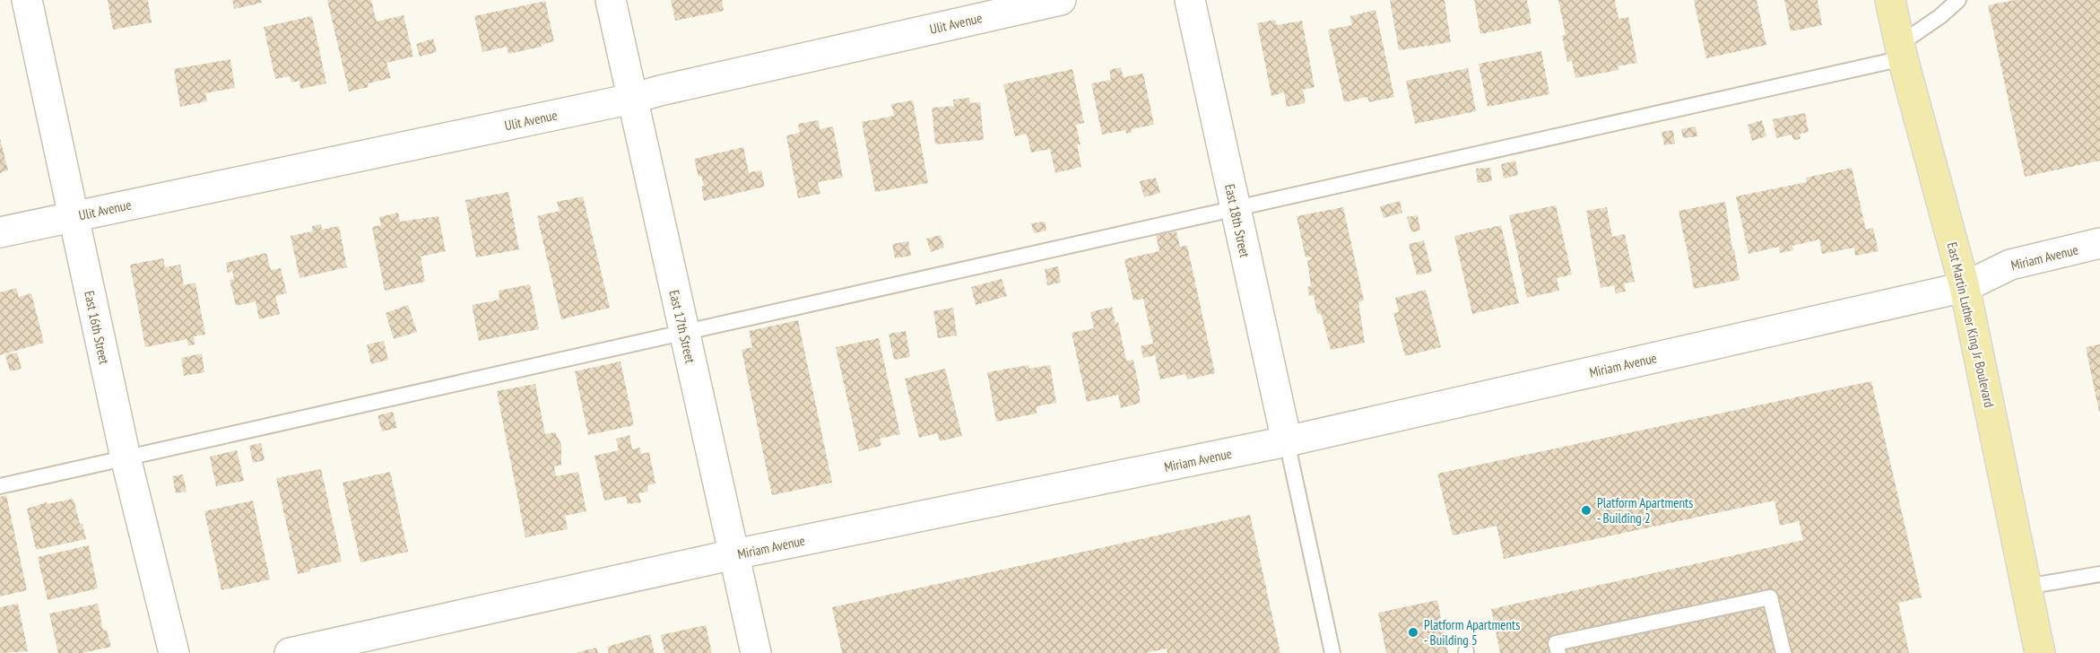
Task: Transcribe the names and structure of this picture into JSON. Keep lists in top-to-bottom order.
{
  "streets": {
    "main road": ["East Martin Luther King Jr Boulevard"],
    "street": [
      "Ulit Avenue",
      "East 18th Street",
      "Miriam Avenue",
      "East 17th Street",
      "East 16th Street"
    ]
  },
  "crossings": [
    ["Ulit Avenue", "East 17th Street"],
    ["Ulit Avenue", "East 16th Street"],
    ["East 18th Street", "Miriam Avenue"],
    ["Miriam Avenue", "East Martin Luther King Jr Boulevard"],
    ["Miriam Avenue", "East 17th Street"]
  ],
  "places": ["Platform Apartments - Building 2", "Platform Apartments - Building 5"]
}
